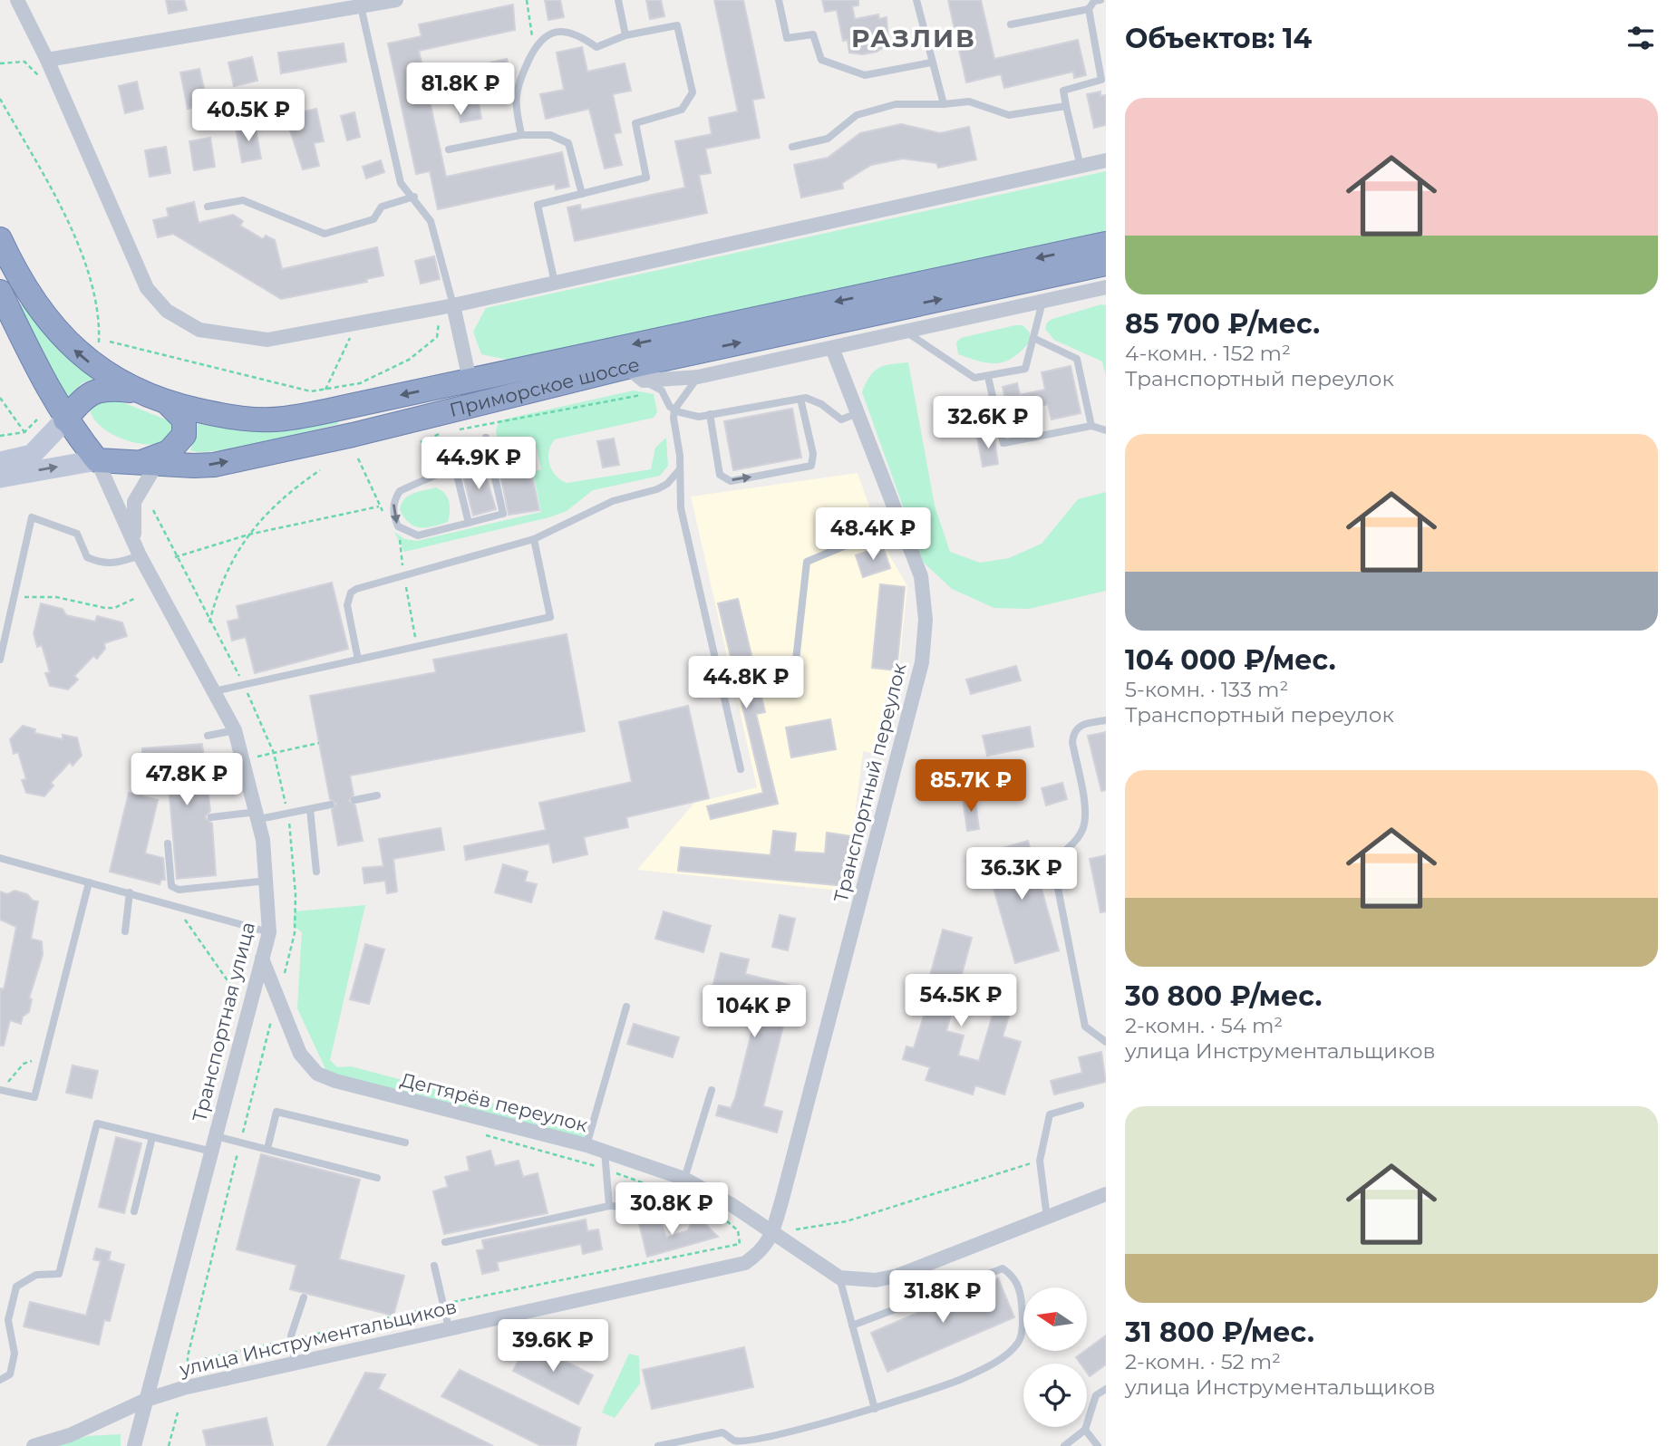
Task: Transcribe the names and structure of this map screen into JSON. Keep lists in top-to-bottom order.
{
  "streets": {
    "highway": ["Приморское шоссе"],
    "street": [
      "Транспортный переулок",
      "Транспортная улица",
      "Дегтярёв переулок",
      "улица Инструментальщиков"
    ]
  },
  "crossings": [
    ["Приморское шоссе", "Транспортная улица"],
    ["Транспортный переулок", "Дегтярёв переулок"],
    ["Транспортный переулок", "улица Инструментальщиков"],
    ["Транспортная улица", "Дегтярёв переулок"],
    ["Транспортная улица", "улица Инструментальщиков"],
    ["Дегтярёв переулок", "улица Инструментальщиков"]
  ],
  "districts": ["РАЗЛИВ"],
  "north": "left",
  "page": {
    "heading": "Объектов: 14",
    "price": [
      "81.8K ₽",
      "40.5K ₽",
      "32.6K ₽",
      "44.9K ₽",
      "48.4K ₽",
      "44.8K ₽",
      "47.8K ₽",
      "85.7K ₽",
      "36.3K ₽",
      "54.5K ₽",
      "104K ₽",
      "30.8K ₽",
      "31.8K ₽",
      "39.6K ₽"
    ],
    "list": [
      {
        "name": "85 700 ₽/мес.",
        "note": "4-комн. · 152 m² · Транспортный переулок"
      },
      {
        "name": "104 000 ₽/мес.",
        "note": "5-комн. · 133 m² · Транспортный переулок"
      },
      {
        "name": "30 800 ₽/мес.",
        "note": "2-комн. · 54 m² · улица Инструментальщиков"
      },
      {
        "name": "31 800 ₽/мес.",
        "note": "2-комн. · 52 m² · улица Инструментальщиков"
      }
    ]
  }
}
